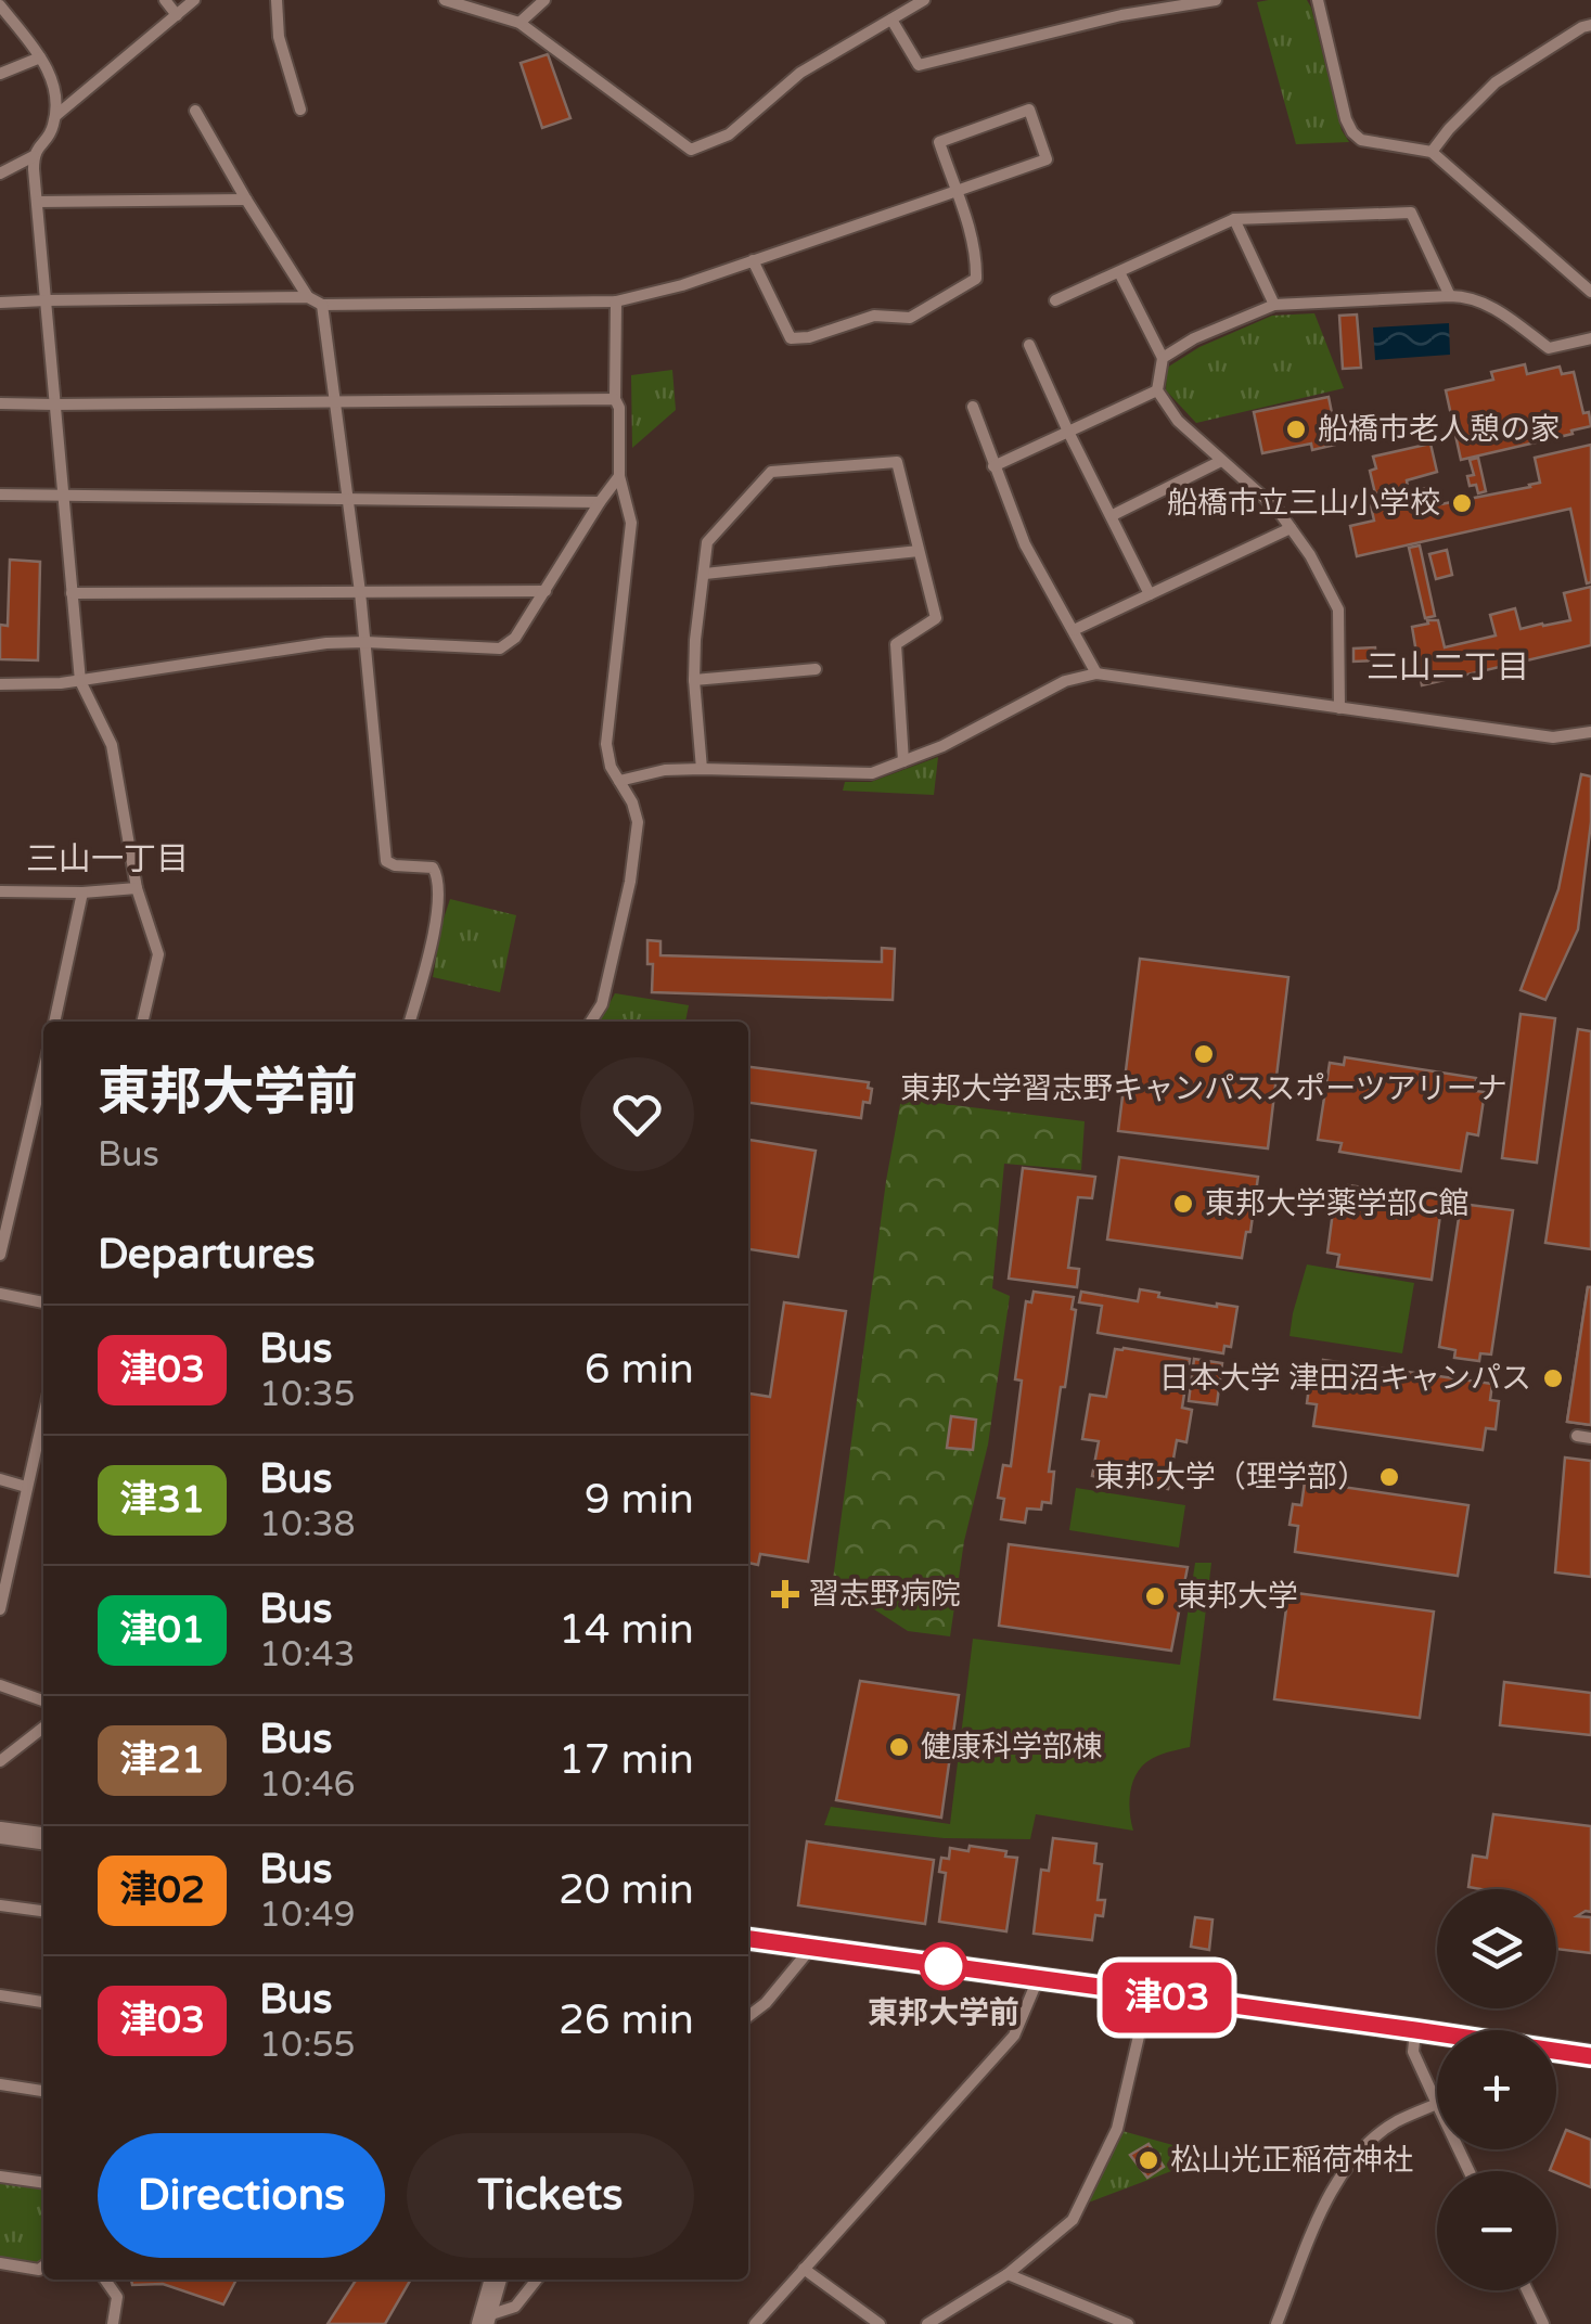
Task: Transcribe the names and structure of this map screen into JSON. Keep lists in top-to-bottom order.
{
  "districts": ["三山二丁目", "三山一丁目"],
  "places": {
    "other": [
      "船橋市老人憩の家",
      "船橋市立三山小学校",
      "東邦大学習志野キャンパススポーツアリーナ",
      "東邦大学薬学部C館",
      "日本大学 津田沼キャンパス",
      "東邦大学（理学部）",
      "東邦大学",
      "健康科学部棟",
      "東邦大学前",
      "松山光正稲荷神社"
    ],
    "health": ["習志野病院"]
  },
  "lines": ["bus line 津03"],
  "page": {
    "on_map": "津03",
    "heading": [
      ["東邦大学前", "Bus"],
      "Departures"
    ],
    "list": [
      {
        "mark": "津03",
        "name": "Bus",
        "note": "10:35",
        "value": "6 min"
      },
      {
        "mark": "津31",
        "name": "Bus",
        "note": "10:38",
        "value": "9 min"
      },
      {
        "mark": "津01",
        "name": "Bus",
        "note": "10:43",
        "value": "14 min"
      },
      {
        "mark": "津21",
        "name": "Bus",
        "note": "10:46",
        "value": "17 min"
      },
      {
        "mark": "津02",
        "name": "Bus",
        "note": "10:49",
        "value": "20 min"
      },
      {
        "mark": "津03",
        "name": "Bus",
        "note": "10:55",
        "value": "26 min"
      }
    ],
    "map_buttons": ["+", "−"],
    "buttons": ["Directions", "Tickets"]
  }
}
